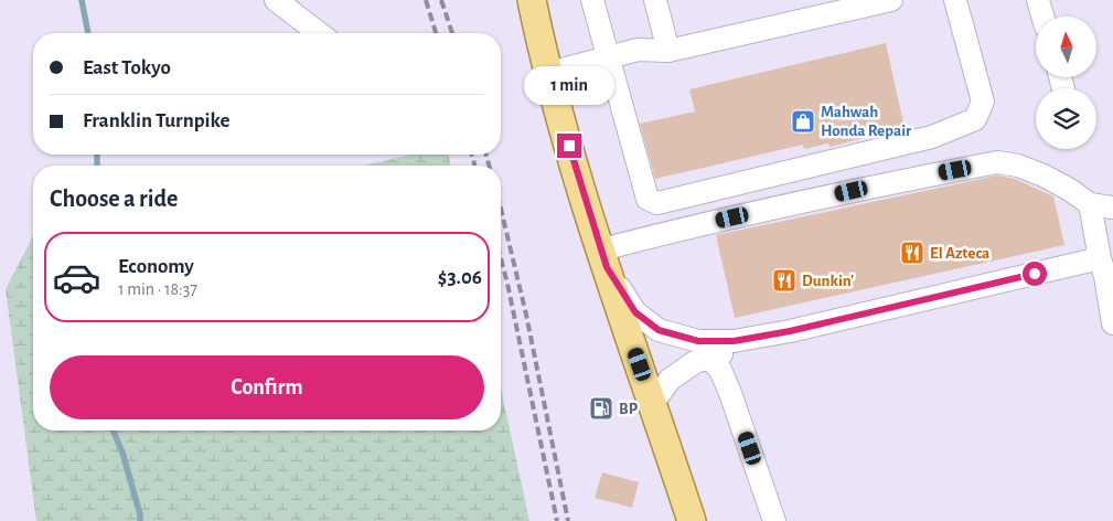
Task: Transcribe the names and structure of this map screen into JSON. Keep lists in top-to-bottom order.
{
  "places": {
    "shop": ["Mahwah Honda Repair"],
    "restaurant": ["El Azteca", "Dunkin'"],
    "fuel station": ["BP"]
  },
  "north": "top",
  "page": {
    "banner": ["East Tokyo", "Franklin Turnpike"],
    "bubble": "1 min",
    "heading": "Choose a ride",
    "list": [
      {
        "name": "Economy",
        "note": "1 min · 18:37",
        "value": "$3.06"
      }
    ],
    "buttons": "Confirm"
  }
}
